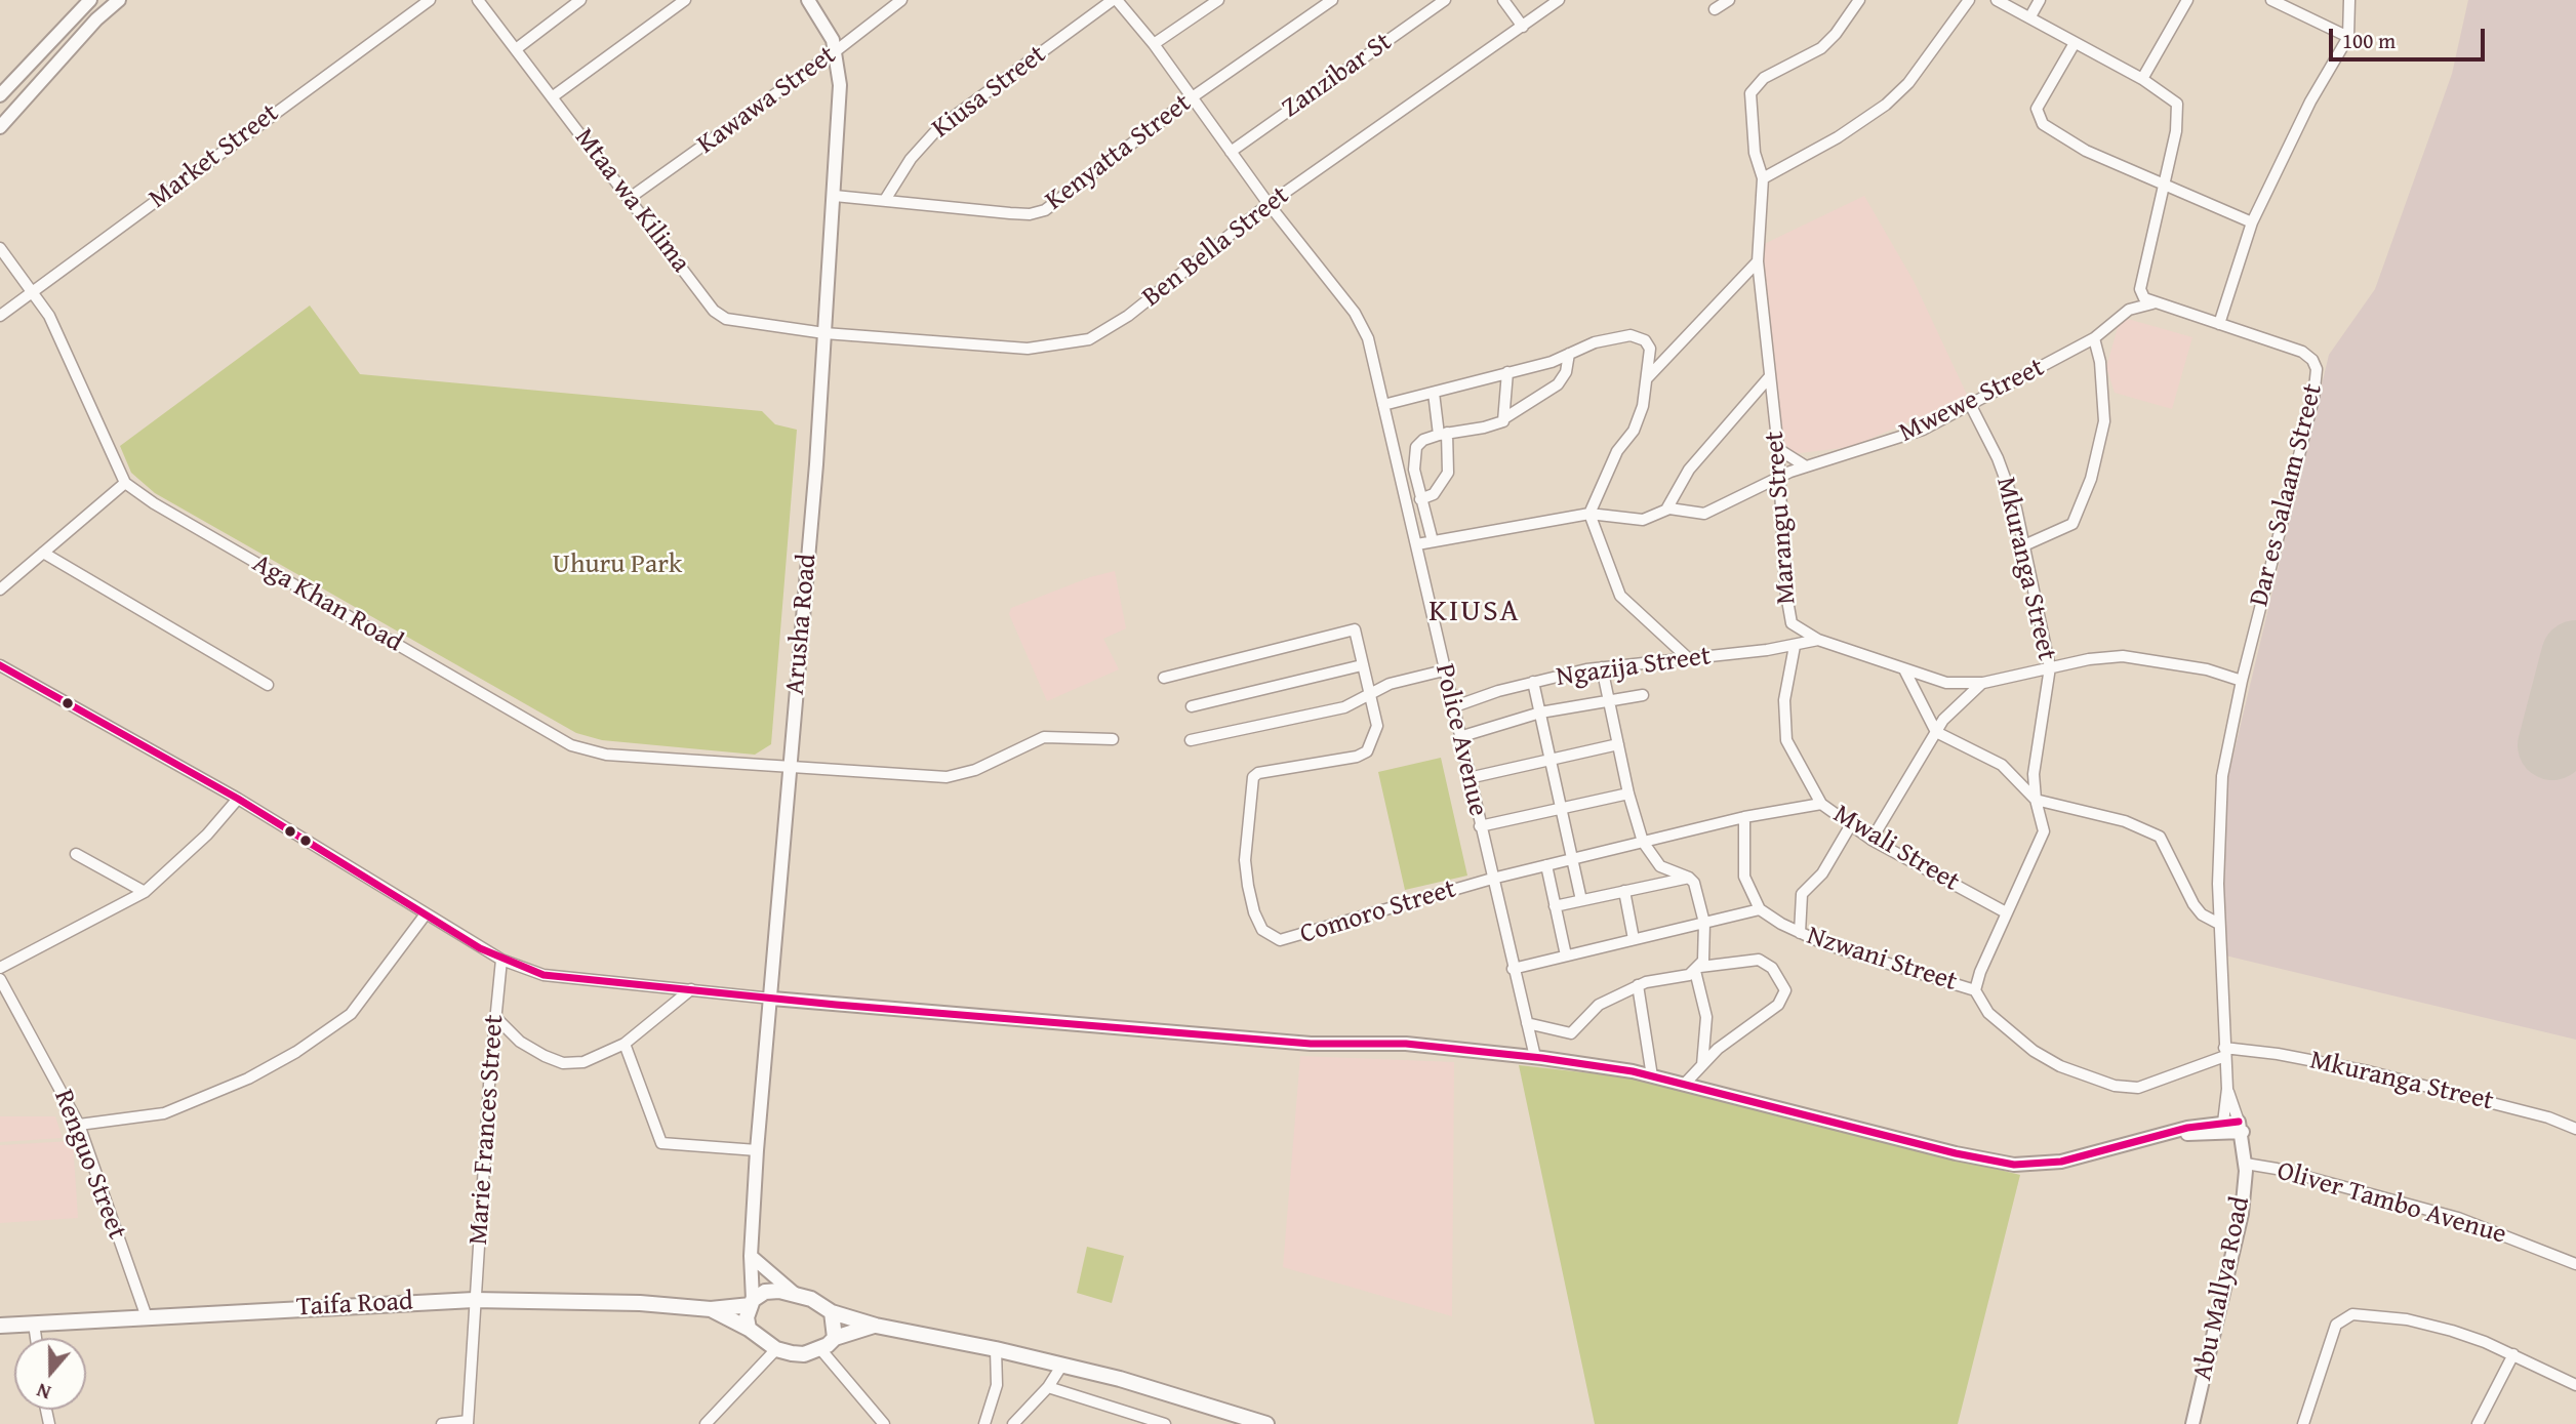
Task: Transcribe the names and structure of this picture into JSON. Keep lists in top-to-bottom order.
{
  "streets": {
    "highway": ["Taifa Road"],
    "main road": ["Arusha Road", "Abu Mallya Road"],
    "street": [
      "Zanzibar St",
      "Kiusa Street",
      "Kawawa Street",
      "Kenyatta Street",
      "Market Street",
      "Mtaa wa Kilima",
      "Ben Bella Street",
      "Mwewe Street",
      "Dar es Salaam Street",
      "Marangu Street",
      "Mkuranga Street",
      "Aga Khan Road",
      "Ngazija Street",
      "Police Avenue",
      "Mwali Street",
      "Comoro Street",
      "Nzwani Street",
      "Marie Frances Street",
      "Renguo Street",
      "Oliver Tambo Avenue"
    ]
  },
  "crossings": [
    ["Zanzibar St", "Police Avenue"],
    ["Kiusa Street", "Kenyatta Street"],
    ["Kiusa Street", "Police Avenue"],
    ["Kawawa Street", "Mtaa wa Kilima"],
    ["Kawawa Street", "Arusha Road"],
    ["Kenyatta Street", "Arusha Road"],
    ["Kenyatta Street", "Police Avenue"],
    ["Mtaa wa Kilima", "Ben Bella Street"],
    ["Mtaa wa Kilima", "Arusha Road"],
    ["Ben Bella Street", "Arusha Road"],
    ["Ben Bella Street", "Police Avenue"],
    ["Mwewe Street", "Dar es Salaam Street"],
    ["Mwewe Street", "Marangu Street"],
    ["Mwewe Street", "Mkuranga Street"],
    ["Dar es Salaam Street", "Marangu Street"],
    ["Dar es Salaam Street", "Mkuranga Street"],
    ["Dar es Salaam Street", "Abu Mallya Road"],
    ["Marangu Street", "Mkuranga Street"],
    ["Marangu Street", "Ngazija Street"],
    ["Mkuranga Street", "Mwali Street"],
    ["Mkuranga Street", "Nzwani Street"],
    ["Aga Khan Road", "Arusha Road"],
    ["Arusha Road", "Taifa Road"],
    ["Ngazija Street", "Police Avenue"],
    ["Ngazija Street", "Mwali Street"],
    ["Police Avenue", "Comoro Street"],
    ["Mwali Street", "Comoro Street"],
    ["Marie Frances Street", "Taifa Road"],
    ["Renguo Street", "Taifa Road"],
    ["Oliver Tambo Avenue", "Abu Mallya Road"]
  ],
  "districts": ["KIUSA"],
  "parks": ["Uhuru Park"],
  "scale_bar": "100 m",
  "north": "bottom"
}
